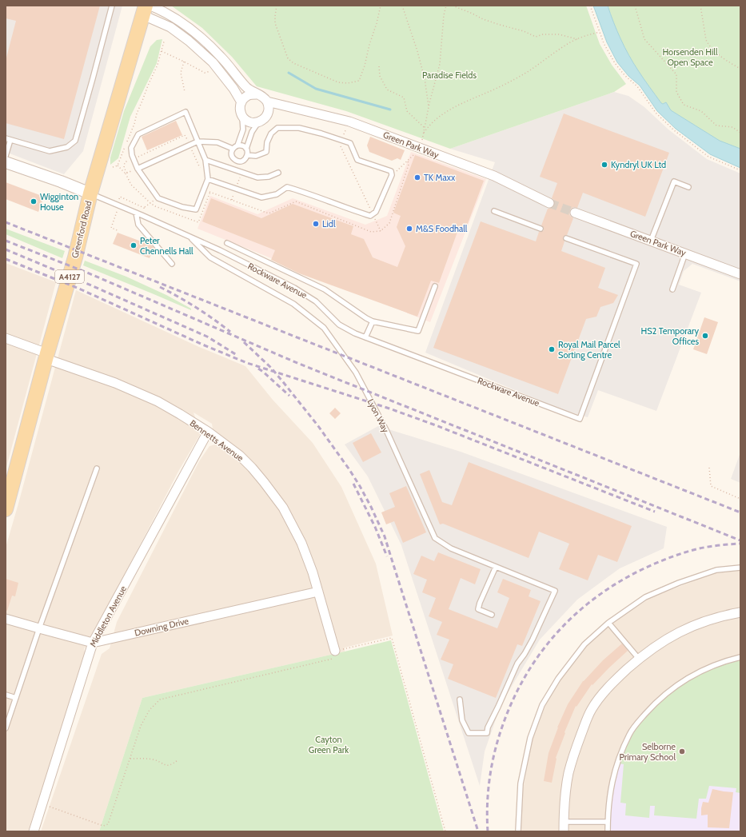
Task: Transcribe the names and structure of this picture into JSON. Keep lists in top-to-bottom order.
{
  "streets": {
    "main road": ["Greenford Road", "A4127"],
    "street": [
      "Green Park Way",
      "Rockware Avenue",
      "Bennetts Avenue",
      "Middleton Avenue",
      "Downing Drive"
    ],
    "lane": ["Lyon Way"]
  },
  "crossings": [
    ["Green Park Way", "Greenford Road"],
    ["Greenford Road", "Rockware Avenue"],
    ["Greenford Road", "Bennetts Avenue"],
    ["Rockware Avenue", "Lyon Way"],
    ["Bennetts Avenue", "Middleton Avenue"],
    ["Bennetts Avenue", "Downing Drive"],
    ["Middleton Avenue", "Downing Drive"]
  ],
  "parks": ["Horsenden Hill Open Space", "Paradise Fields", "Cayton Green Park"],
  "places": [
    "Kyndryl UK Ltd",
    "TK Maxx",
    "Wigginton House",
    "Lidl",
    "M&S Foodhall",
    "Peter Chennells Hall",
    "HS2 Temporary Offices",
    "Royal Mail Parcel Sorting Centre",
    "Selborne Primary School"
  ]
}
